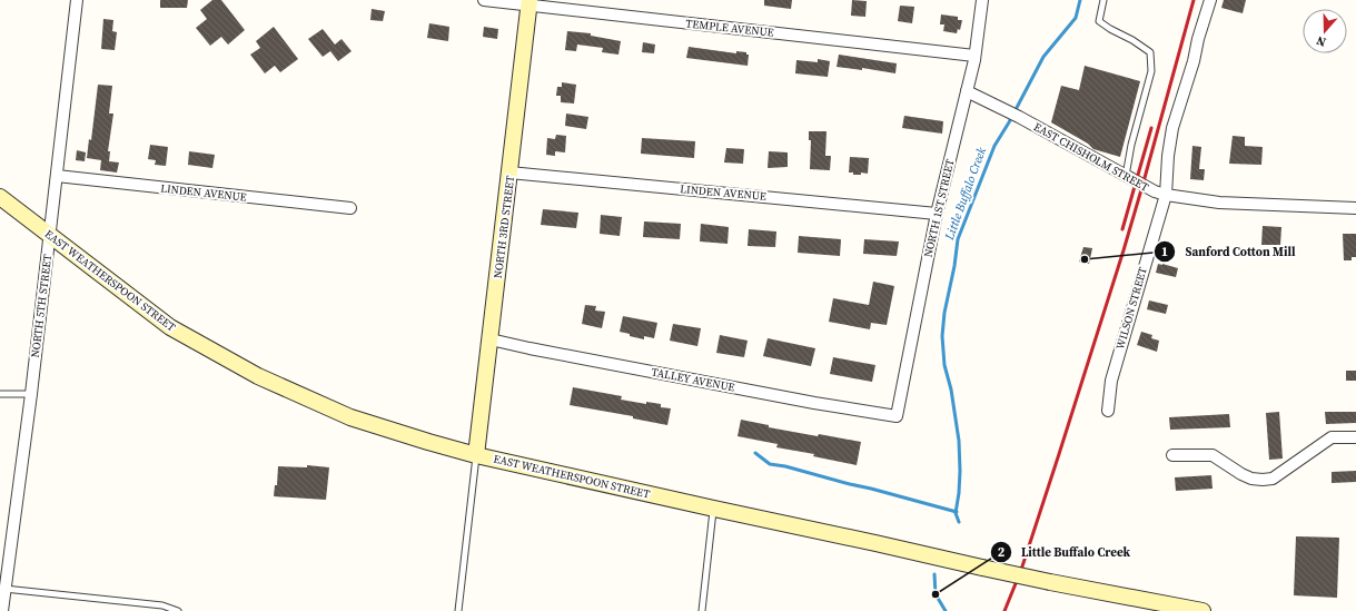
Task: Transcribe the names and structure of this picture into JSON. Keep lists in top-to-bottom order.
{
  "streets": {
    "street": [
      "TEMPLE AVENUE",
      "EAST CHISHOLM STREET",
      "LINDEN AVENUE",
      "NORTH 1ST STREET",
      "NORTH 3RD STREET",
      "EAST WEATHERSPOON STREET",
      "NORTH 5TH STREET",
      "WILSON STREET",
      "TALLEY AVENUE"
    ]
  },
  "crossings": [
    ["TEMPLE AVENUE", "NORTH 1ST STREET"],
    ["TEMPLE AVENUE", "NORTH 3RD STREET"],
    ["EAST CHISHOLM STREET", "NORTH 1ST STREET"],
    ["EAST CHISHOLM STREET", "WILSON STREET"],
    ["LINDEN AVENUE", "NORTH 1ST STREET"],
    ["LINDEN AVENUE", "NORTH 3RD STREET"],
    ["LINDEN AVENUE", "NORTH 5TH STREET"],
    ["NORTH 1ST STREET", "TALLEY AVENUE"],
    ["NORTH 3RD STREET", "EAST WEATHERSPOON STREET"],
    ["NORTH 3RD STREET", "TALLEY AVENUE"],
    ["EAST WEATHERSPOON STREET", "NORTH 5TH STREET"]
  ],
  "water": ["Little Buffalo Creek"],
  "places": ["Sanford Cotton Mill", "Little Buffalo Creek"],
  "north": "bottom"
}
